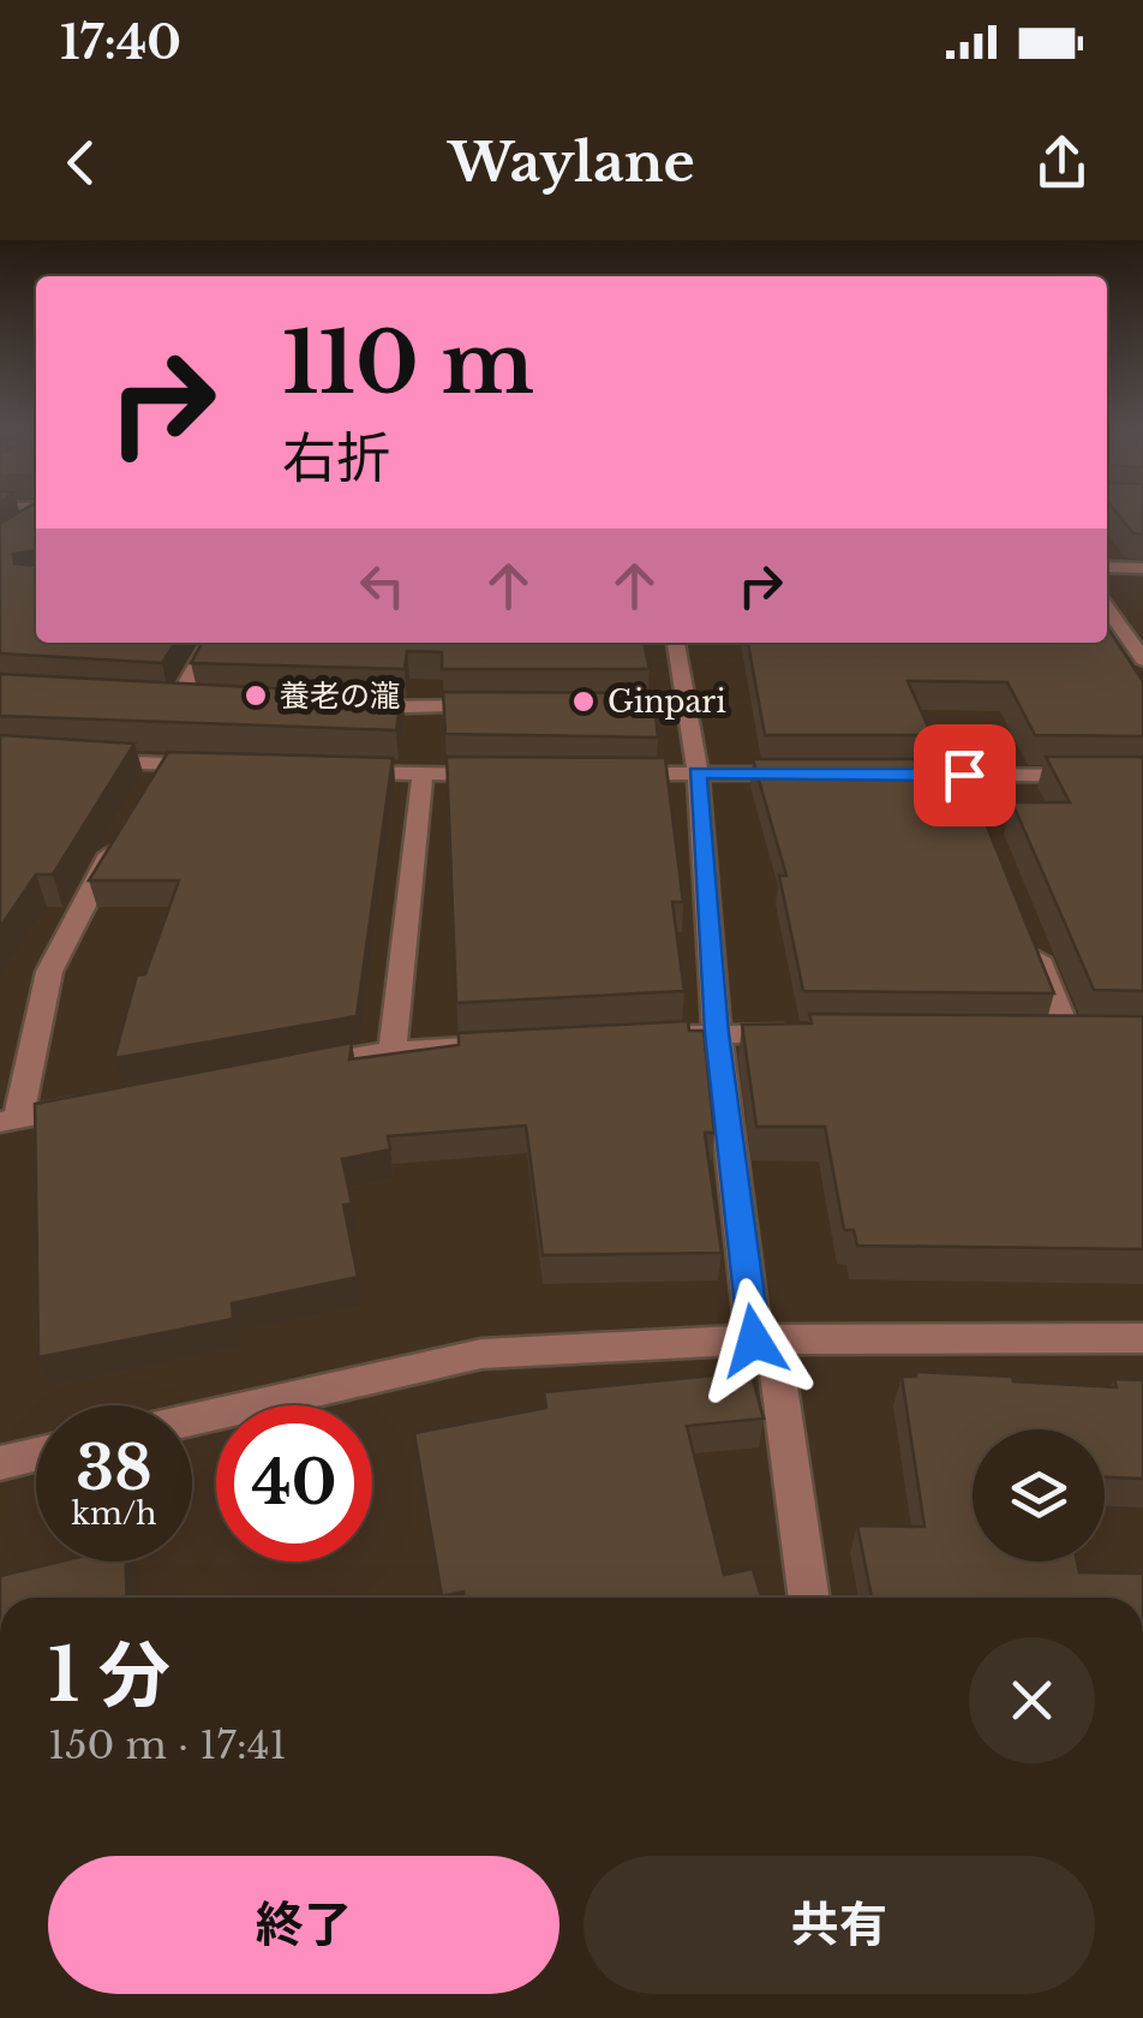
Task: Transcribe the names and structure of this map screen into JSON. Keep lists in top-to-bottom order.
{
  "places": ["養老の瀧", "Ginpari"],
  "page": {
    "status": "17:40",
    "header": "Waylane",
    "turn": ["110 m", "右折"],
    "speed": "38 km/h",
    "limit": "40",
    "heading": ["1 分", "150 m · 17:41"],
    "buttons": ["終了", "共有"]
  }
}
